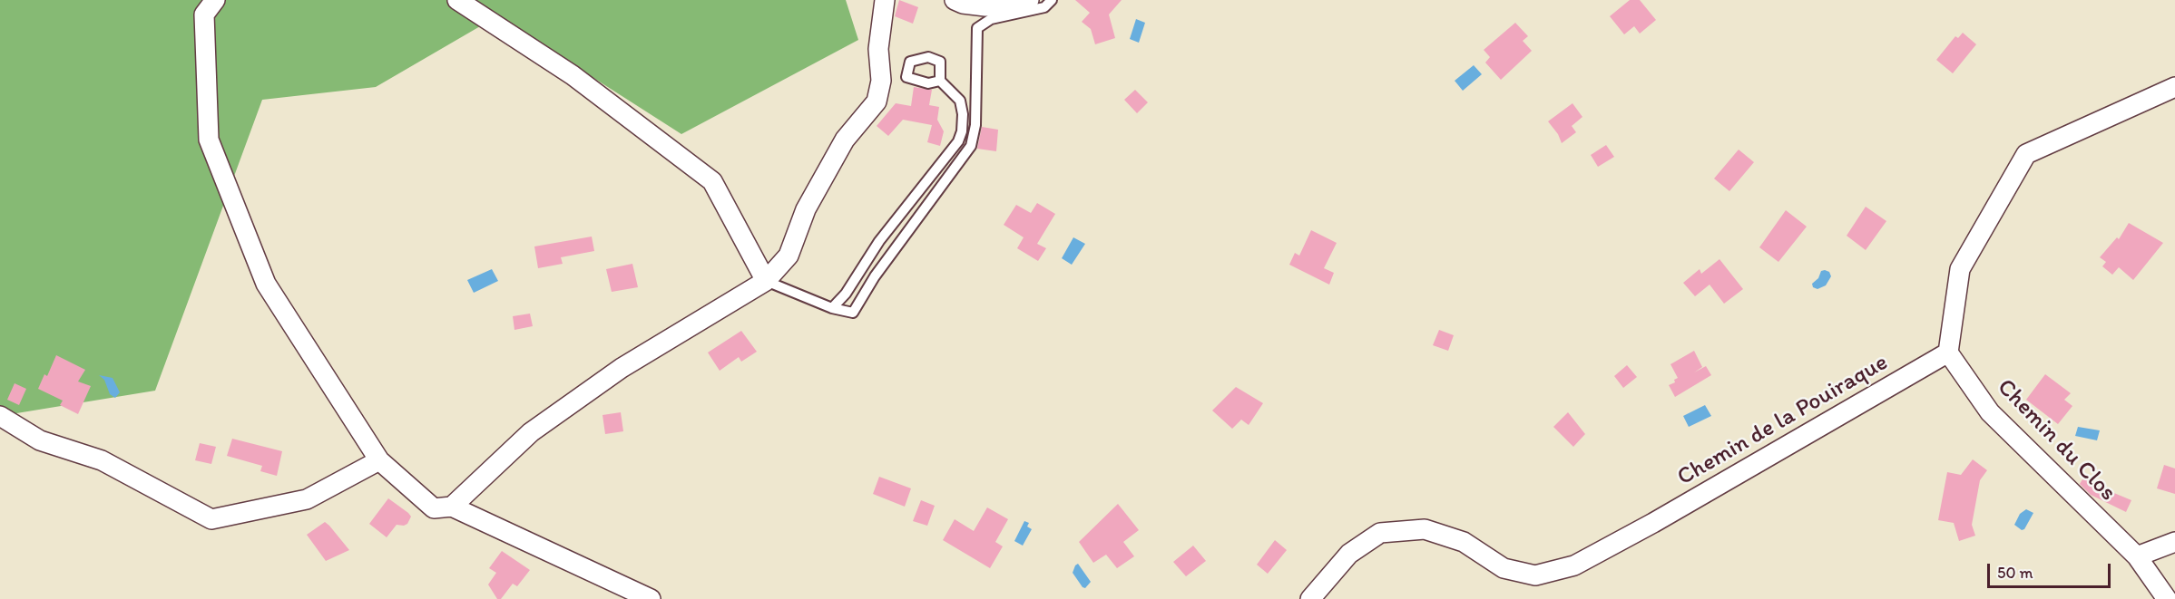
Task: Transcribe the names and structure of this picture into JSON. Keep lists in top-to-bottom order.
{
  "streets": {
    "street": ["Chemin de la Pouiraque", "Chemin du Clos"]
  },
  "crossings": [
    ["Chemin de la Pouiraque", "Chemin du Clos"]
  ],
  "scale_bar": "50 m"
}
